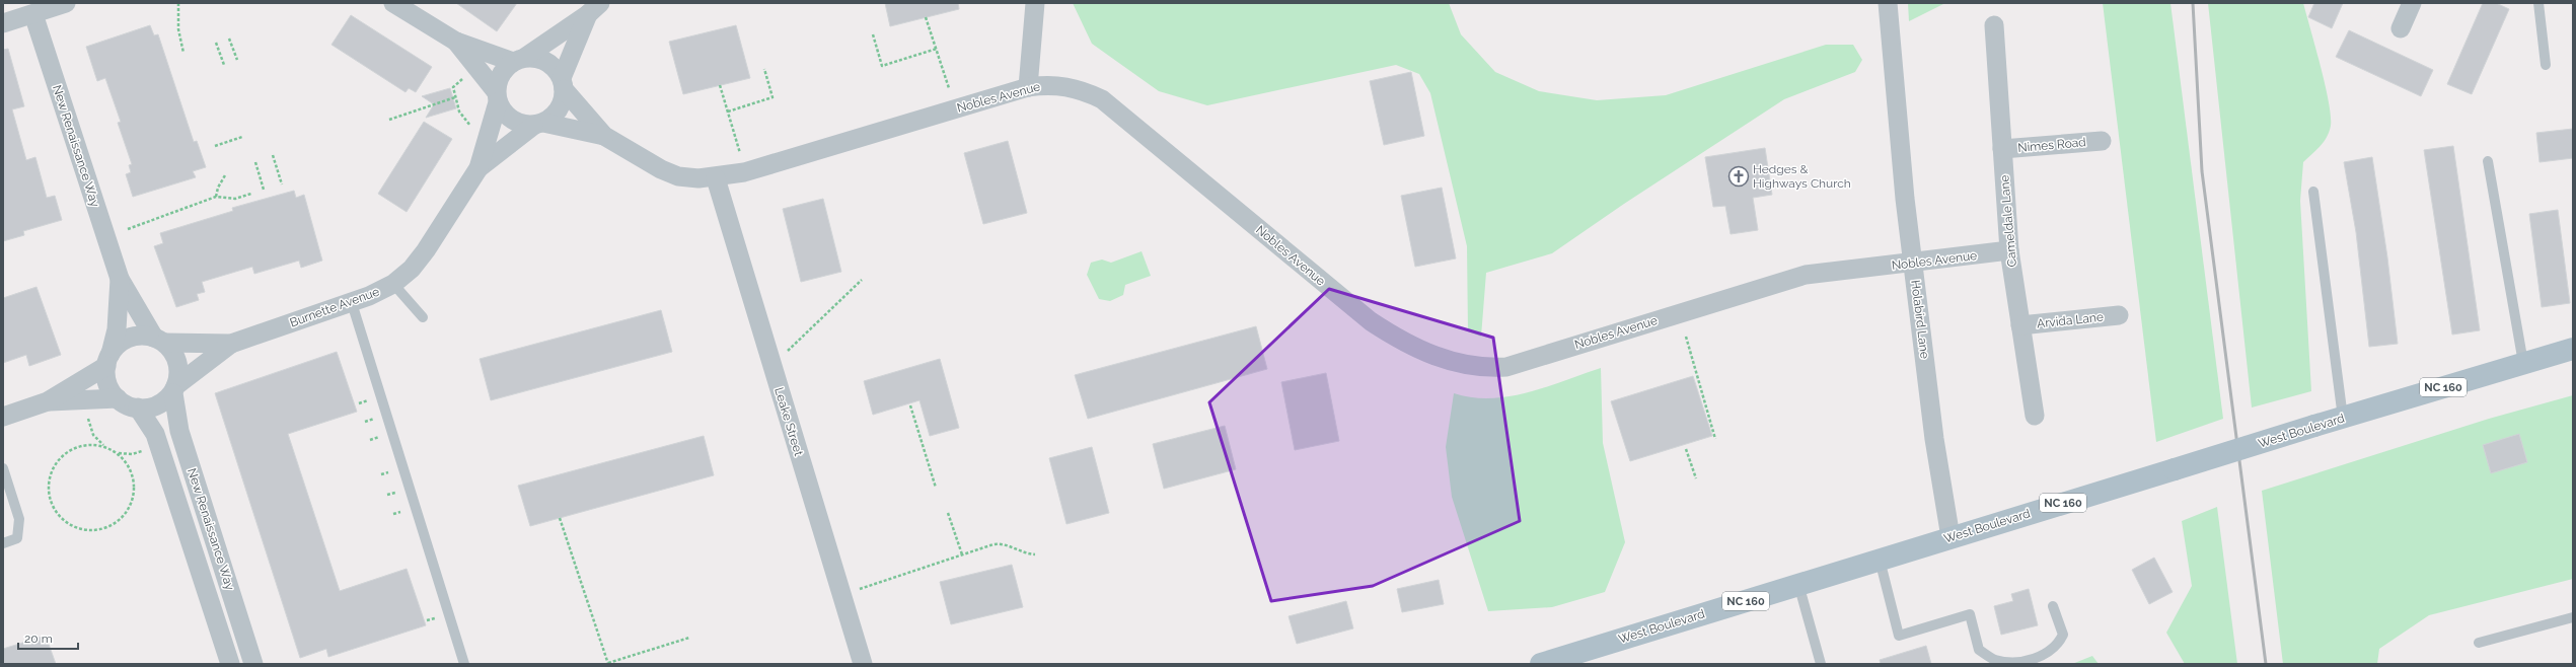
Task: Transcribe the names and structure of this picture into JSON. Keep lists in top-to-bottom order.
{
  "streets": {
    "main road": ["NC 160", "West Boulevard"],
    "street": [
      "Nobles Avenue",
      "Nimes Road",
      "New Renaissance Way",
      "Cameldale Lane",
      "Burnette Avenue",
      "Holabird Lane",
      "Arvida Lane",
      "Leake Street"
    ]
  },
  "crossings": [
    ["Nobles Avenue", "Cameldale Lane"],
    ["Nobles Avenue", "Burnette Avenue"],
    ["Nobles Avenue", "Holabird Lane"],
    ["Nobles Avenue", "Leake Street"],
    ["Nimes Road", "Cameldale Lane"],
    ["New Renaissance Way", "Burnette Avenue"],
    ["Cameldale Lane", "Arvida Lane"],
    ["Holabird Lane", "West Boulevard"]
  ],
  "places": {
    "church": ["Hedges & Highways Church"]
  },
  "scale_bar": "20 m"
}
